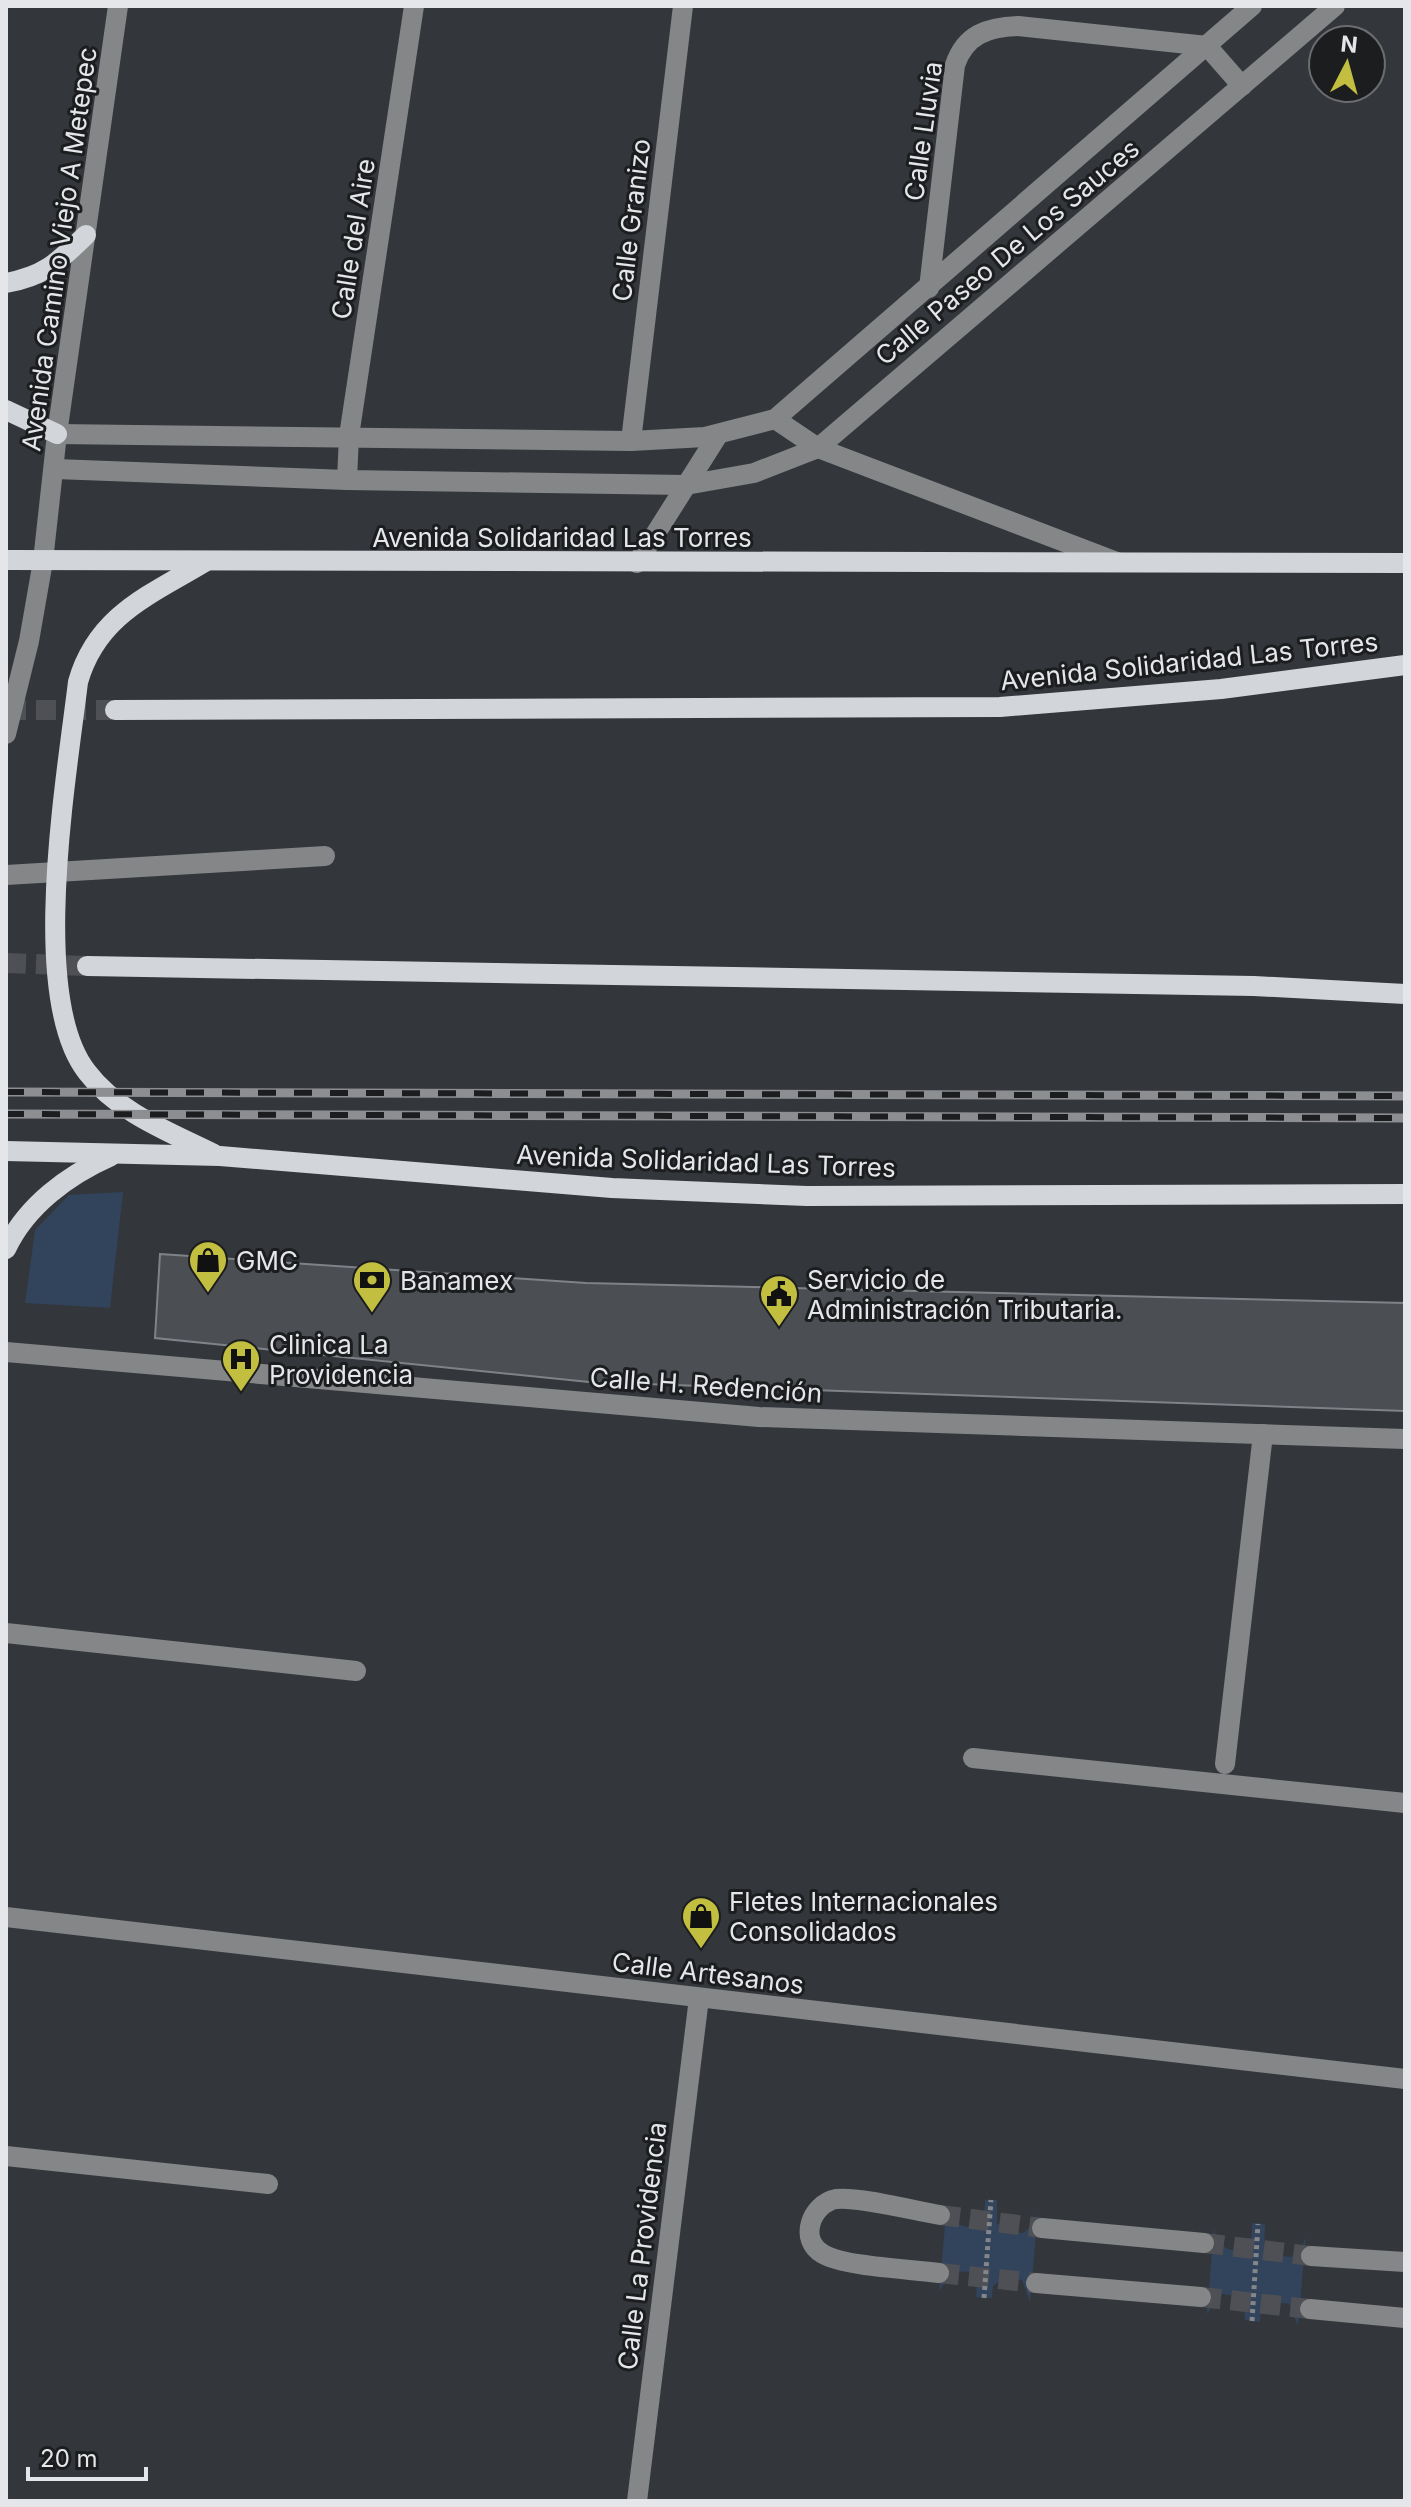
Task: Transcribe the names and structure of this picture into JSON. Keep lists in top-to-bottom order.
{
  "streets": {
    "main road": ["Avenida Solidaridad Las Torres"],
    "street": [
      "Calle Lluvia",
      "Calle Granizo",
      "Calle del Aire",
      "Avenida Camino Viejo A Metepec",
      "Calle Paseo De Los Sauces",
      "Calle H. Redención",
      "Calle Artesanos",
      "Calle La Providencia"
    ]
  },
  "crossings": [
    ["Calle Lluvia", "Calle Paseo De Los Sauces"],
    ["Calle Granizo", "Calle Paseo De Los Sauces"],
    ["Calle del Aire", "Calle Paseo De Los Sauces"],
    ["Avenida Camino Viejo A Metepec", "Calle Paseo De Los Sauces"],
    ["Avenida Camino Viejo A Metepec", "Avenida Solidaridad Las Torres"],
    ["Calle Artesanos", "Calle La Providencia"]
  ],
  "places": {
    "shop": ["GMC", "Fletes Internacionales Consolidados"],
    "bank": ["Banamex"],
    "public building": ["Servicio de Administración Tributaria."],
    "hospital": ["Clinica La Providencia"]
  },
  "scale_bar": "20 m",
  "north": "top"
}
